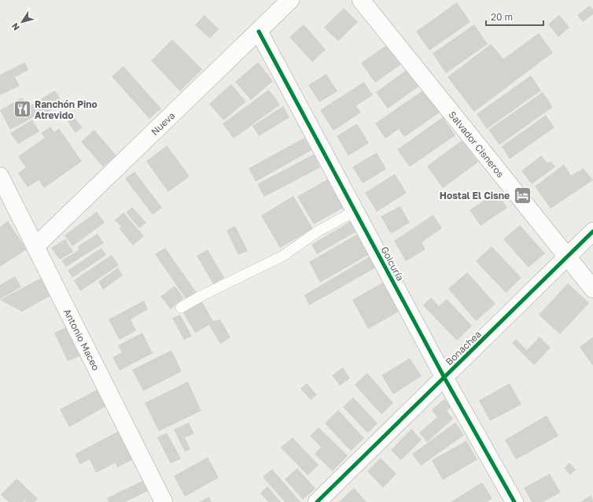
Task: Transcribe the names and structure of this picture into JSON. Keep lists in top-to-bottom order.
{
  "streets": {
    "street": [
      "Nueva",
      "Salvador Cisneros",
      "Goicuría",
      "Antonio Maceo",
      "Bonachea"
    ]
  },
  "crossings": [
    ["Nueva", "Goicuría"],
    ["Nueva", "Antonio Maceo"],
    ["Salvador Cisneros", "Bonachea"],
    ["Goicuría", "Bonachea"]
  ],
  "places": {
    "restaurant": ["Ranchón Pino Atrevido"],
    "hotel": ["Hostal El Cisne"]
  },
  "scale_bar": "20 m",
  "north": "bottom left"
}
